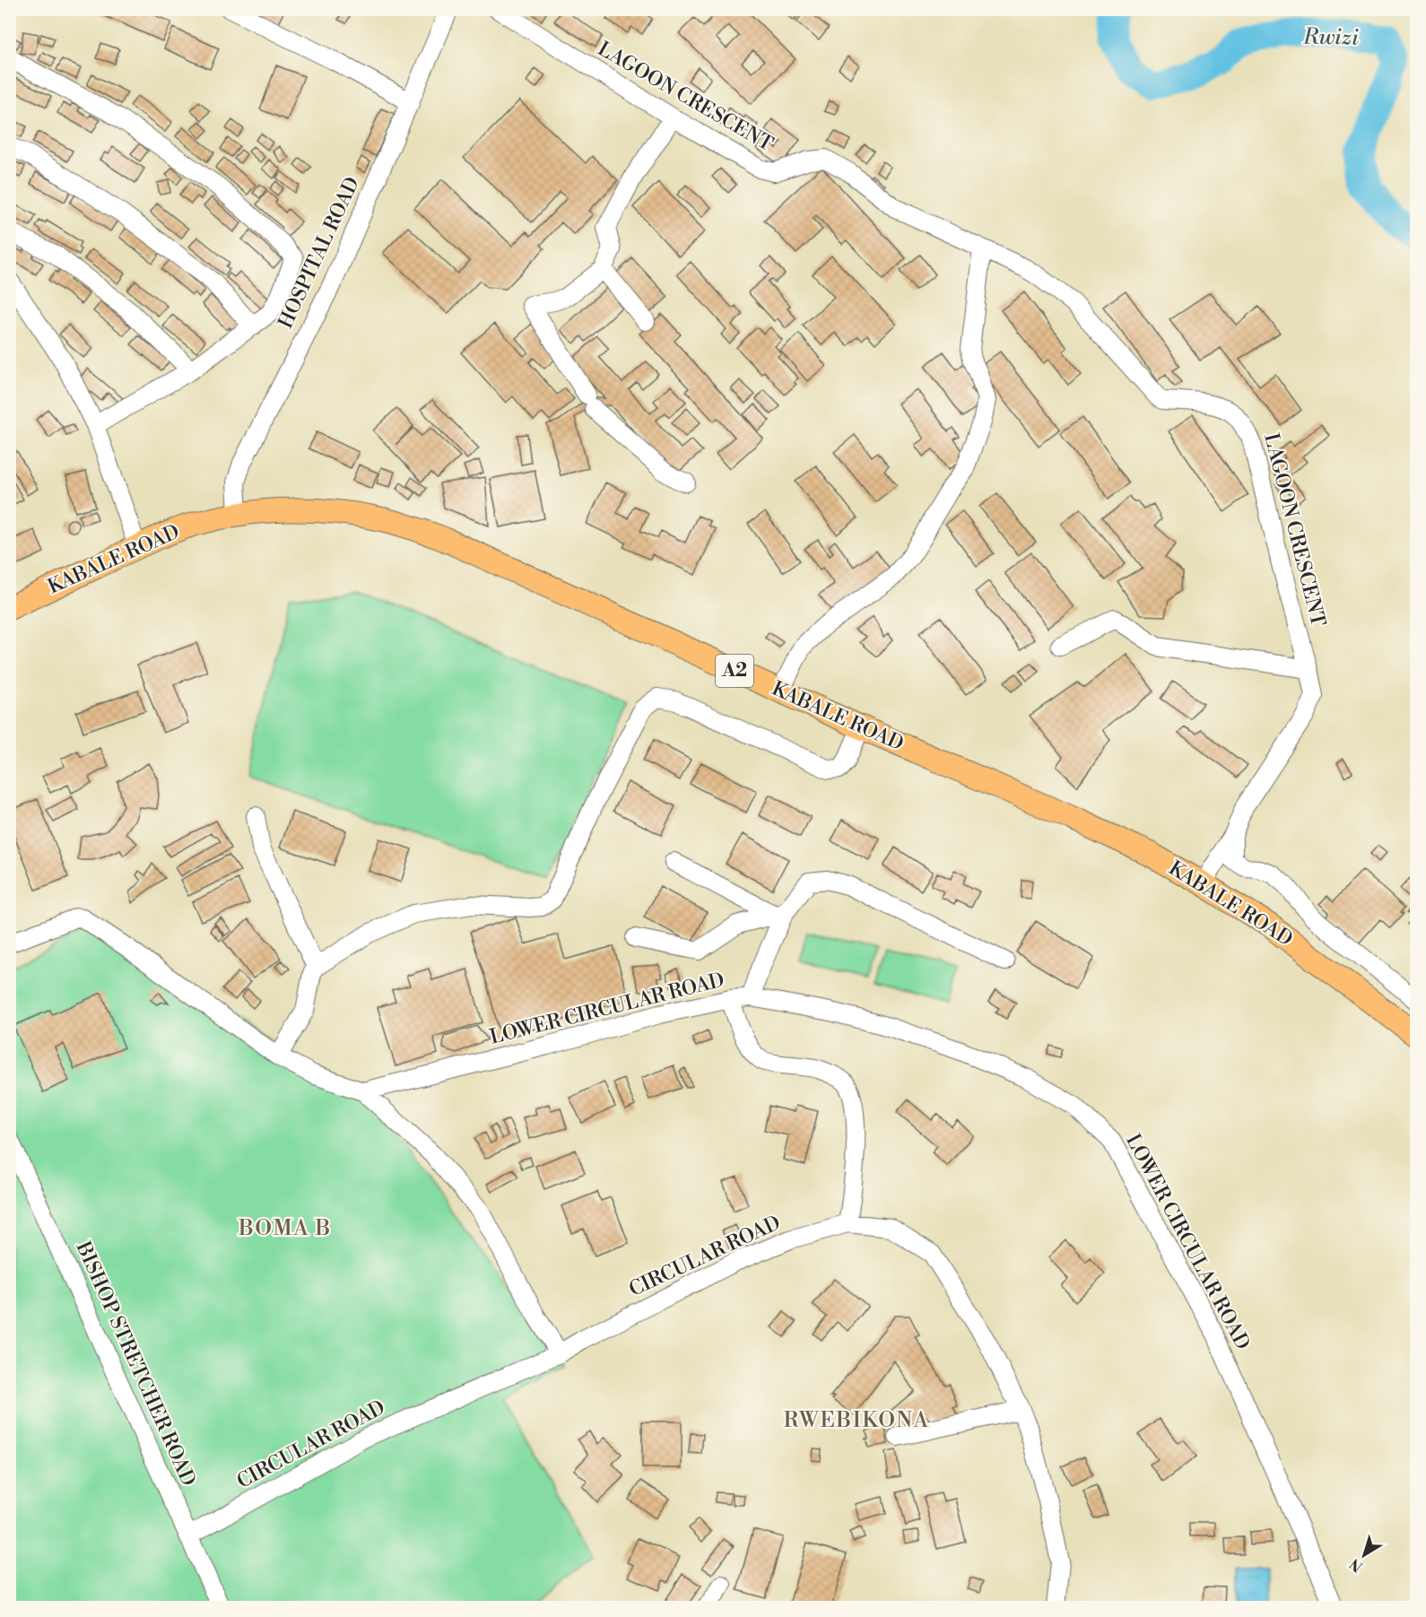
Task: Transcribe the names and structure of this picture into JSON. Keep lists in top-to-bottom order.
{
  "streets": {
    "main road": ["KABALE ROAD", "A2"],
    "street": [
      "LAGOON CRESCENT",
      "HOSPITAL ROAD",
      "LOWER CIRCULAR ROAD",
      "CIRCULAR ROAD",
      "BISHOP STRETCHER ROAD"
    ]
  },
  "crossings": [
    ["LAGOON CRESCENT", "KABALE ROAD"],
    ["HOSPITAL ROAD", "KABALE ROAD"],
    ["CIRCULAR ROAD", "BISHOP STRETCHER ROAD"]
  ],
  "districts": ["BOMA B", "RWEBIKONA"],
  "water": ["Rwizi"],
  "north": "bottom left"
}
